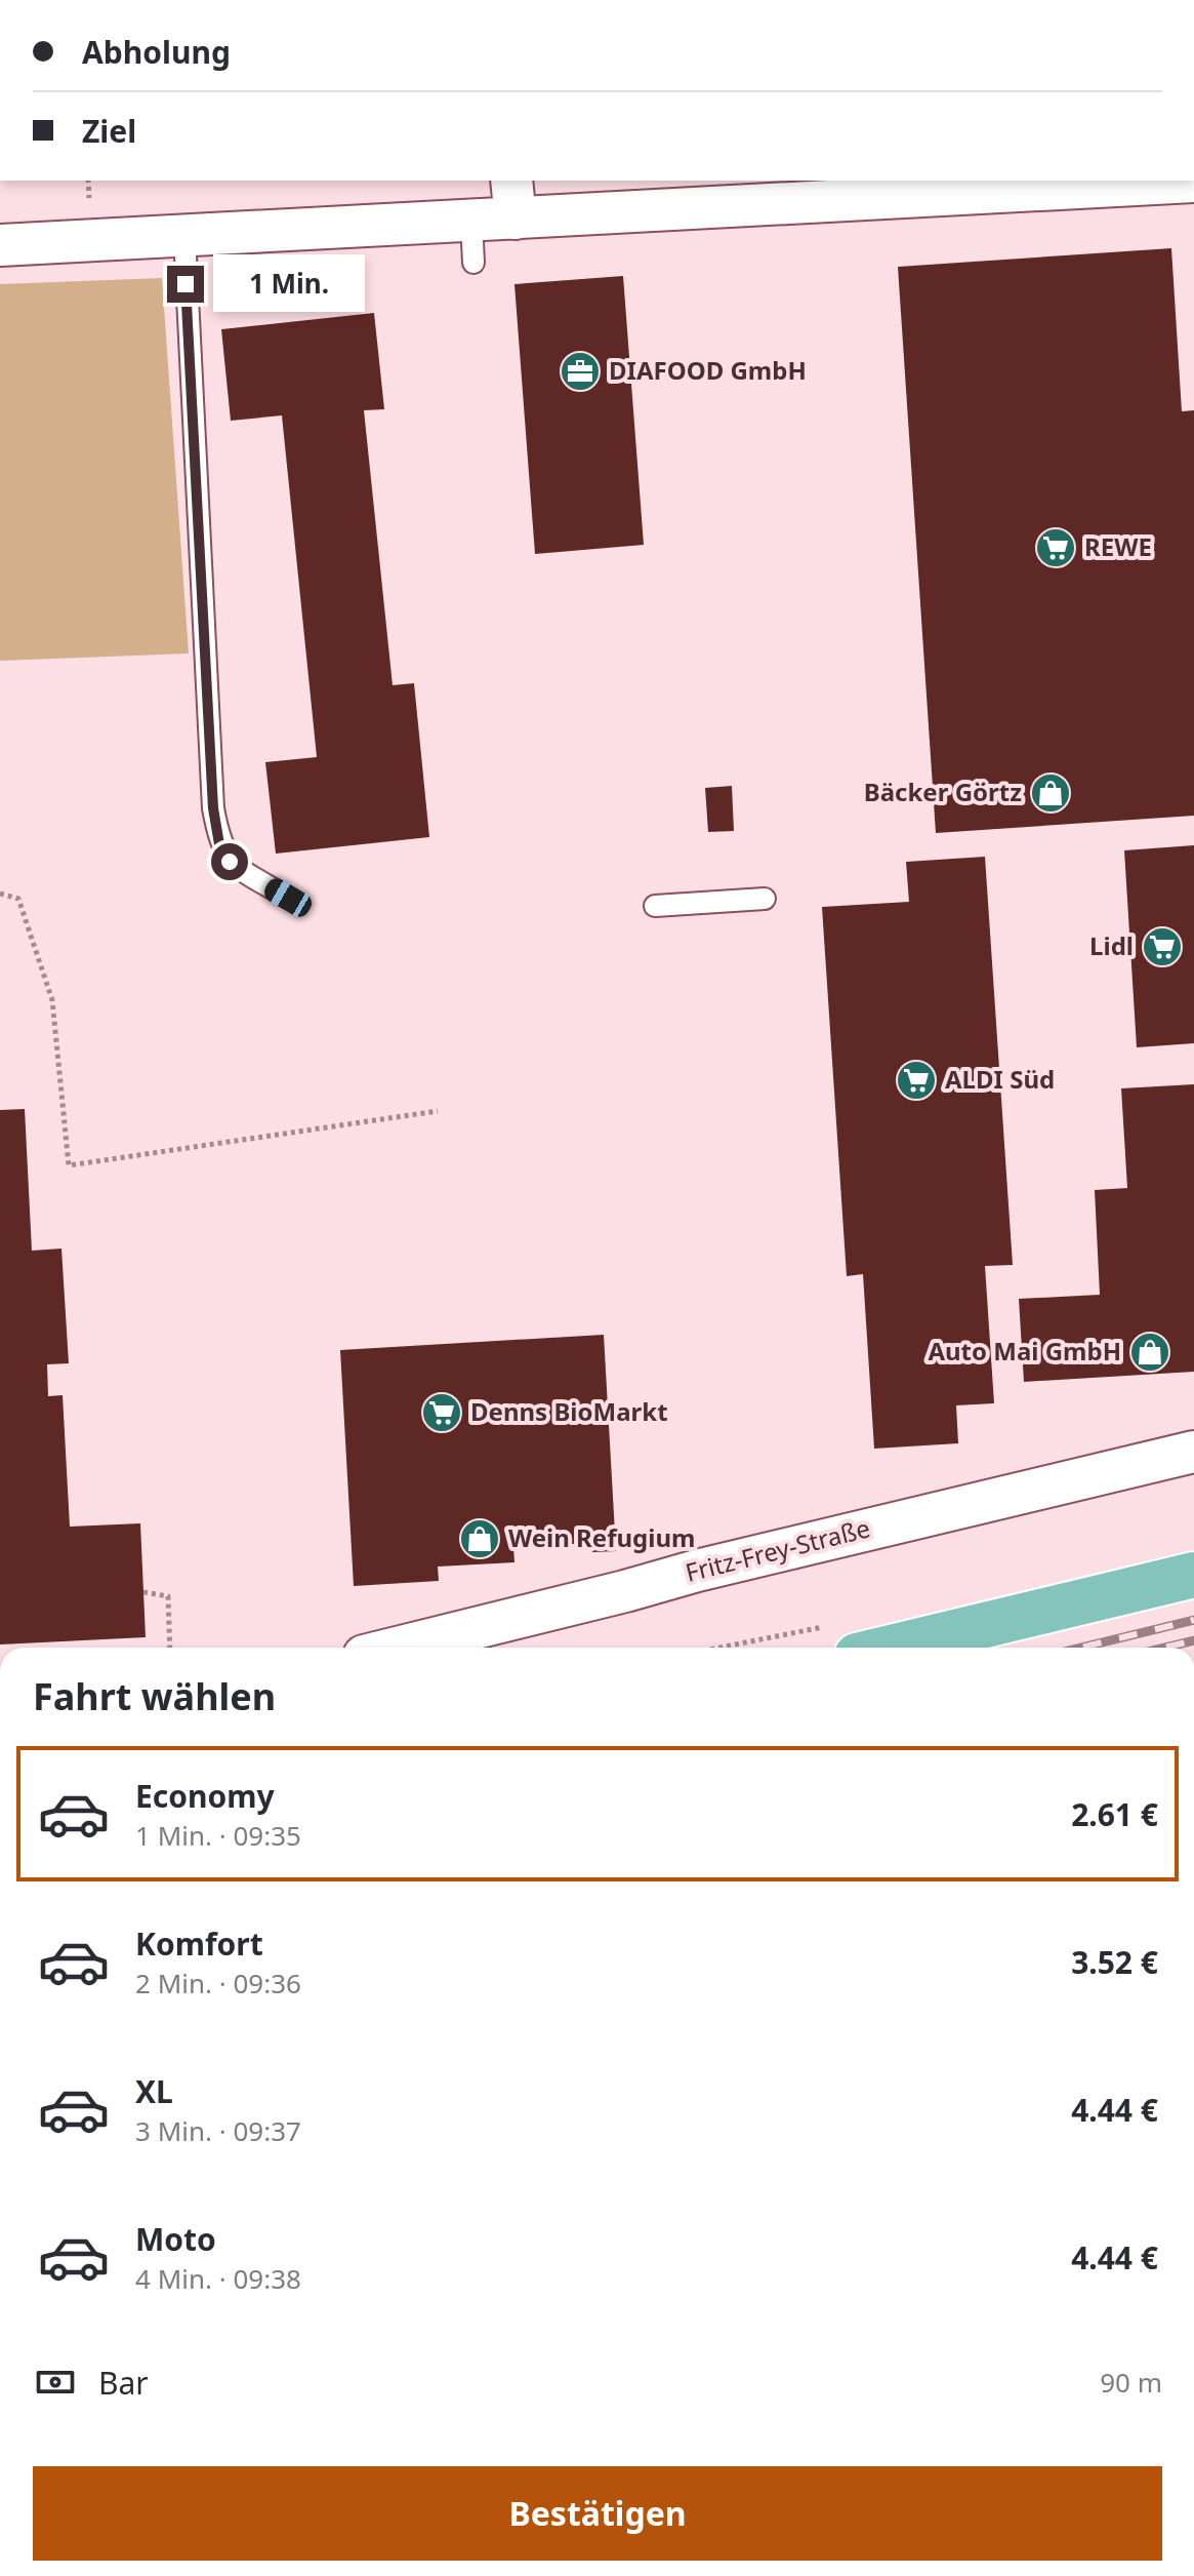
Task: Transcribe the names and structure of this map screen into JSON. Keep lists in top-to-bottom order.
{
  "streets": {
    "street": ["Fritz-Frey-Straße"]
  },
  "places": {
    "office": ["DIAFOOD GmbH"],
    "supermarket": [
      "REWE",
      "Lidl",
      "ALDI Süd",
      "Denns BioMarkt"
    ],
    "shop": ["Bäcker Görtz", "Auto Mai GmbH", "Wein Refugium"]
  },
  "page": {
    "banner": ["Abholung", "Ziel"],
    "bubble": "1 Min.",
    "heading": "Fahrt wählen",
    "list": [
      {
        "name": "Economy",
        "note": "1 Min. · 09:35",
        "value": "2.61 €"
      },
      {
        "name": "Komfort",
        "note": "2 Min. · 09:36",
        "value": "3.52 €"
      },
      {
        "name": "XL",
        "note": "3 Min. · 09:37",
        "value": "4.44 €"
      },
      {
        "name": "Moto",
        "note": "4 Min. · 09:38",
        "value": "4.44 €"
      }
    ],
    "pay": ["Bar", "90 m"],
    "buttons": "Bestätigen"
  }
}
